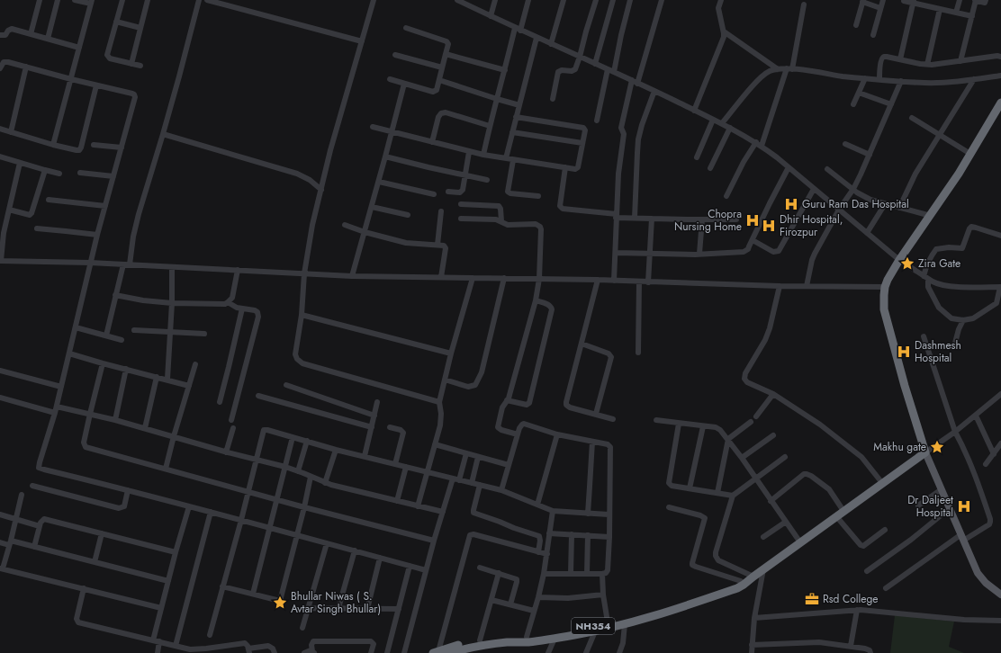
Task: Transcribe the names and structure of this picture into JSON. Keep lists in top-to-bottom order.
{
  "streets": {
    "highway": ["NH354"]
  },
  "places": {
    "hospital": [
      "Guru Ram Das Hospital",
      "Chopra Nursing Home",
      "Dhir Hospital, Firozpur",
      "Dashmesh Hospital",
      "Dr Daljeet Hospital"
    ],
    "place": ["Zira Gate", "Makhu gate", "Bhullar Niwas ( S. Avtar Singh Bhullar)"],
    "office": ["Rsd College"]
  }
}
